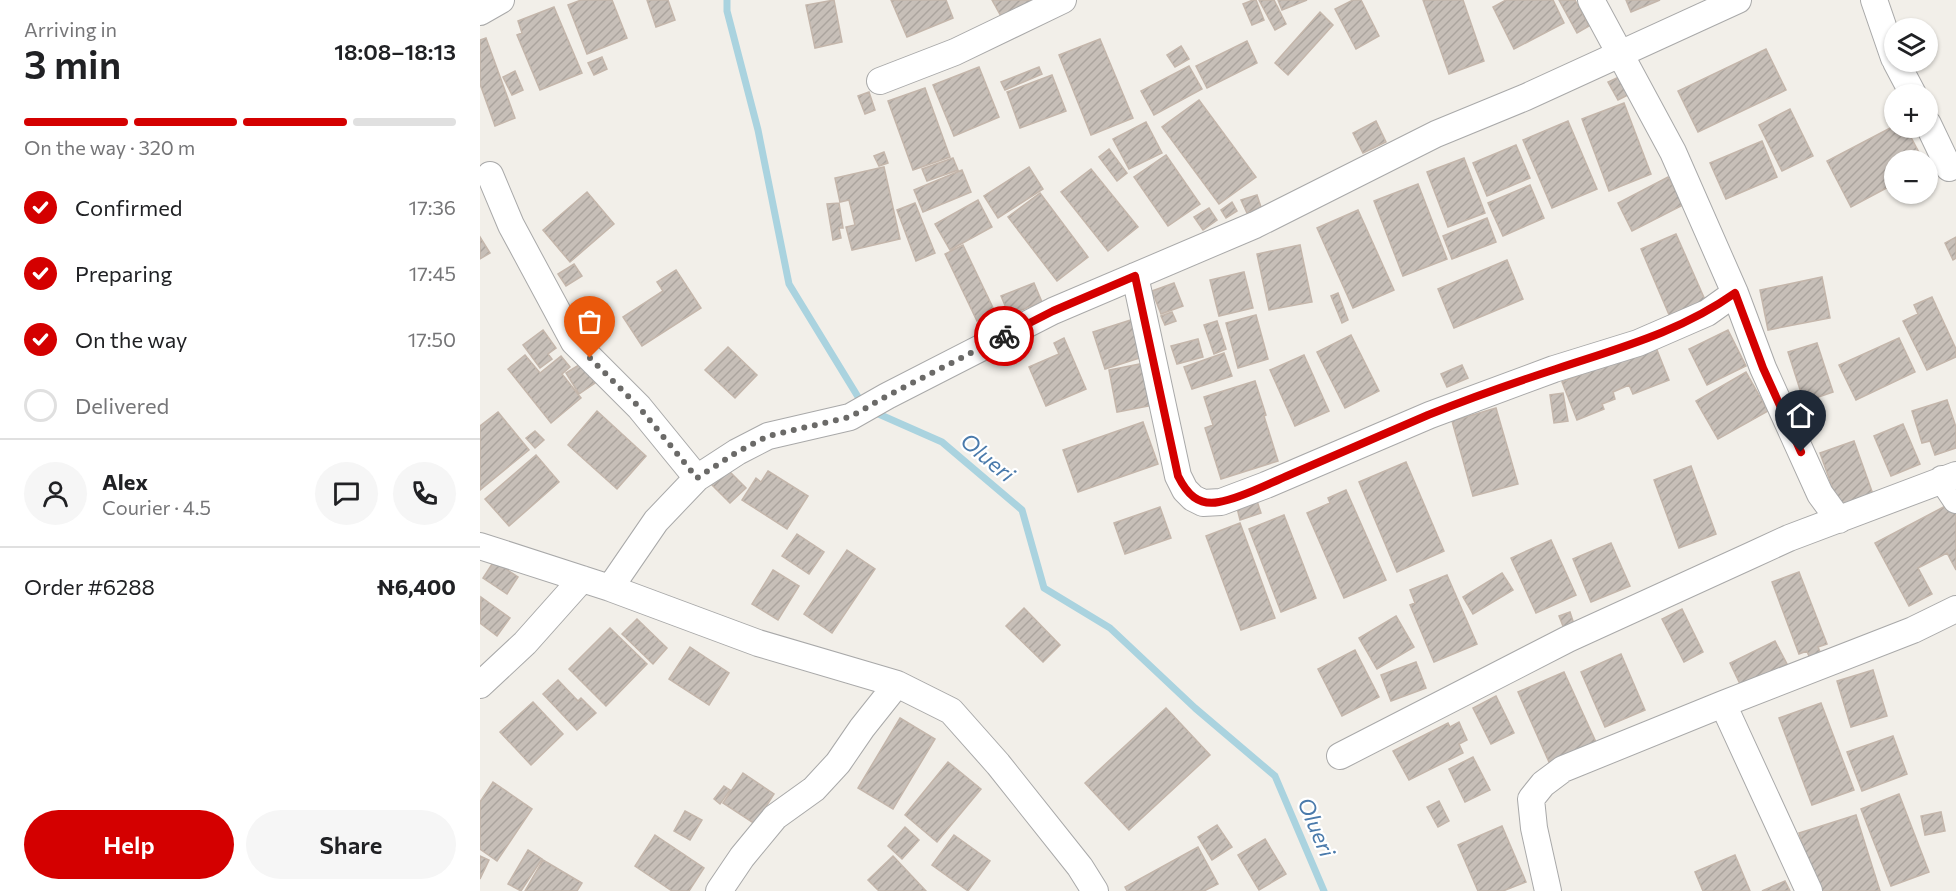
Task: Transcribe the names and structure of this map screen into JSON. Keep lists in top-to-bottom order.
{
  "water": ["Olueri"],
  "page": {
    "heading": ["3 min", "Arriving in", "18:08–18:13"],
    "panel": [
      "Alex",
      "Courier · 4.5",
      "Order #6288",
      "₦6,400"
    ],
    "map_buttons": ["+", "−"],
    "bar": "On the way · 320 m",
    "list": [
      ["Confirmed", "17:36"],
      ["Preparing", "17:45"],
      ["On the way", "17:50"],
      "Delivered"
    ],
    "buttons": ["Help", "Share"]
  }
}
